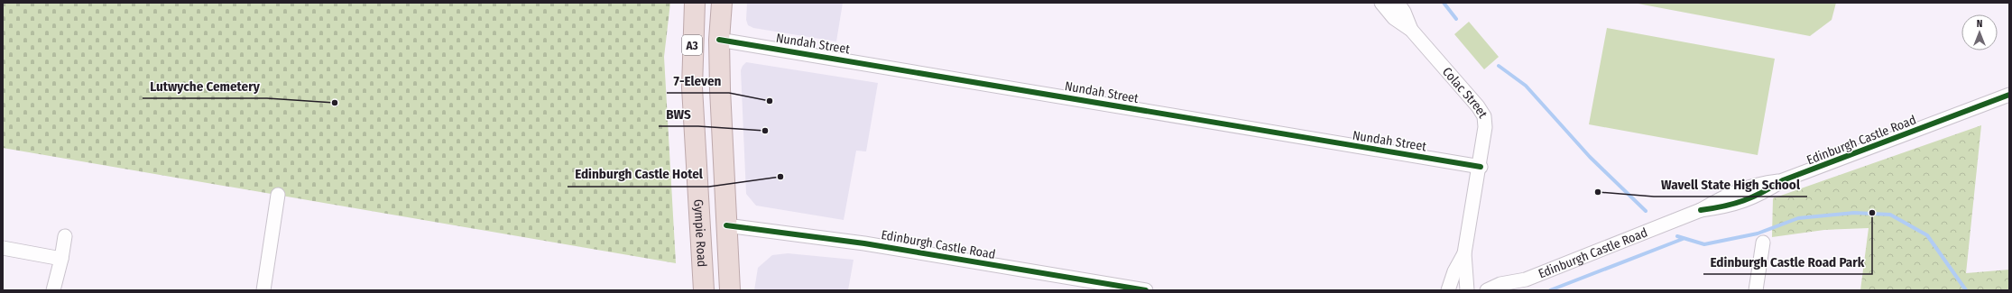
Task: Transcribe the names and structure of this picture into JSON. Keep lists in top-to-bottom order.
{
  "streets": {
    "highway": ["A3", "Gympie Road"],
    "street": ["Nundah Street", "Colac Street", "Edinburgh Castle Road"]
  },
  "crossings": [
    ["Nundah Street", "A3"],
    ["Nundah Street", "Colac Street"],
    ["A3", "Edinburgh Castle Road"]
  ],
  "places": [
    "7-Eleven",
    "Lutwyche Cemetery",
    "BWS",
    "Edinburgh Castle Hotel",
    "Wavell State High School",
    "Edinburgh Castle Road Park"
  ],
  "north": "top"
}
